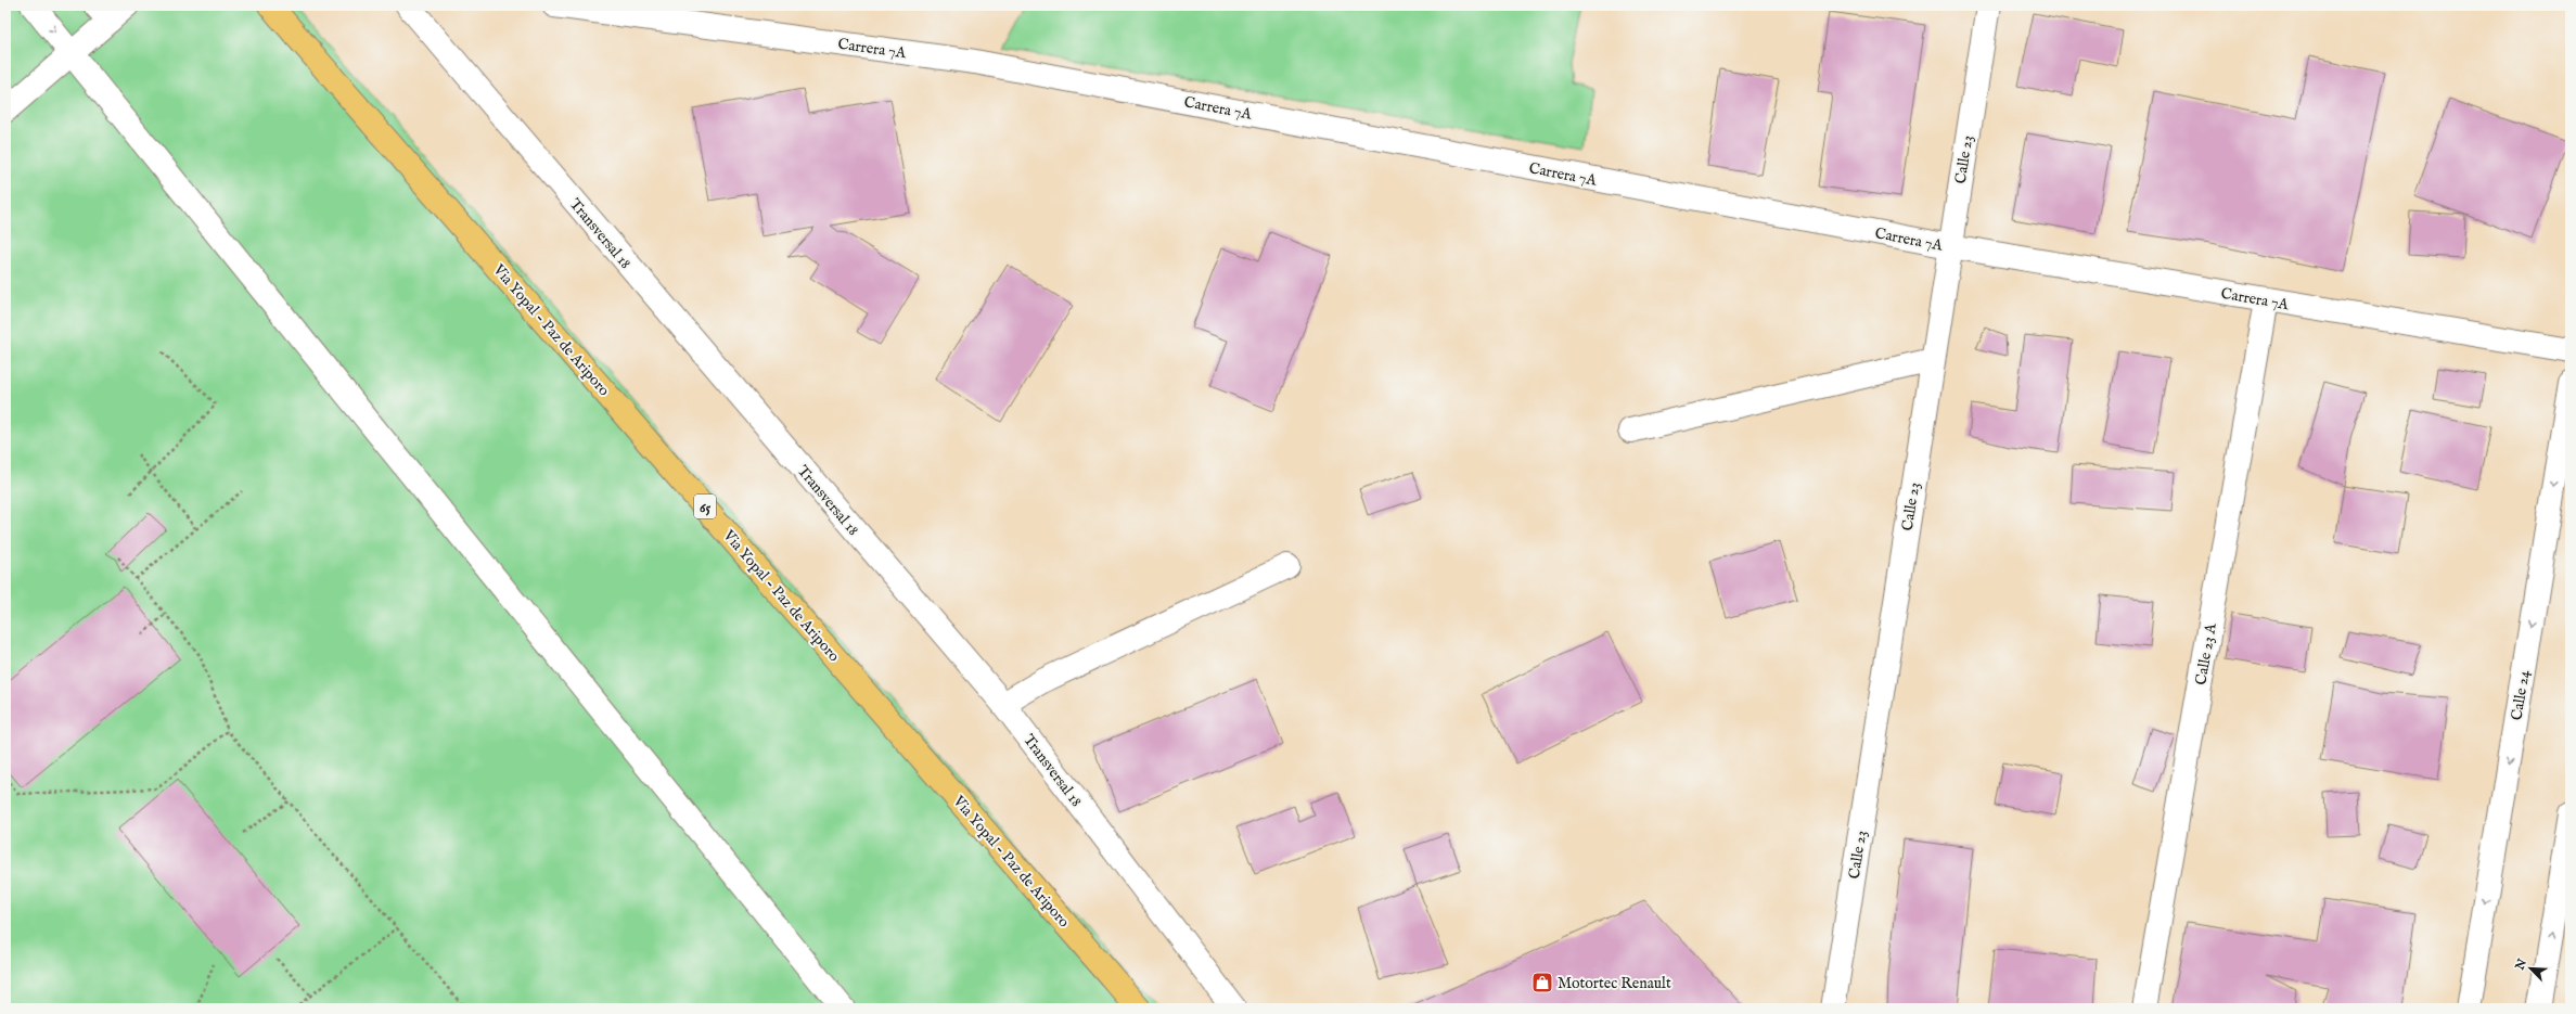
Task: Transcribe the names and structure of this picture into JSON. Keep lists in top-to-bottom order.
{
  "streets": {
    "main road": ["Via Yopal - Paz de Ariporo", "65"],
    "street": [
      "Carrera 7A",
      "Calle 23",
      "Transversal 18",
      "Calle 23 A",
      "Calle 24"
    ]
  },
  "crossings": [
    ["Carrera 7A", "Calle 23"],
    ["Carrera 7A", "Calle 23 A"]
  ],
  "places": {
    "shop": ["Motortec Renault"]
  },
  "north": "top left"
}
